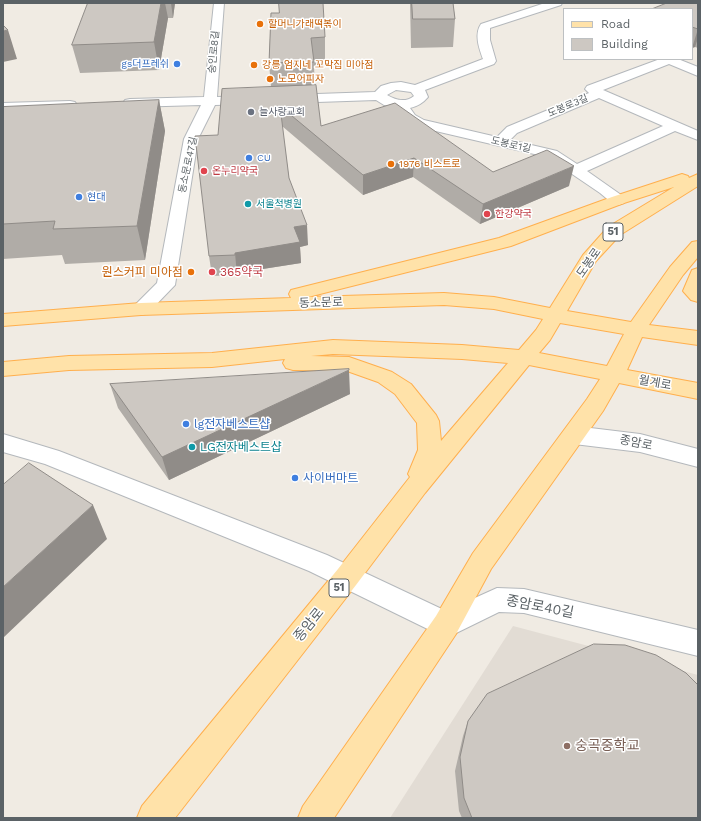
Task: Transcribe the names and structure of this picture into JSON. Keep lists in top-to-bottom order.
{
  "streets": {
    "main road": [
      "51",
      "도봉로",
      "동소문로",
      "월계로",
      "종암로"
    ],
    "street": [
      "숭인로8길",
      "도봉로3길",
      "도봉로1길",
      "동소문로47길",
      "종암로40길"
    ]
  },
  "crossings": [
    ["숭인로8길", "동소문로47길"],
    ["도봉로3길", "도봉로1길"],
    ["동소문로47길", "동소문로"],
    ["도봉로", "동소문로"],
    ["도봉로", "종암로"]
  ],
  "places": [
    "할머니가래떡볶이",
    "gs더프레쉬",
    "강릉 엄지네 꼬막집 미아점",
    "노모어피자",
    "늘사랑교회",
    "CU",
    "1976 비스트로",
    "온누리약국",
    "현대",
    "서울척병원",
    "한강약국",
    "원스커피 미아점",
    "365약국",
    "lg전자베스트샵",
    "LG전자베스트샵",
    "사이버마트",
    "숭곡중학교"
  ],
  "legend": ["Road", "Building"]
}
